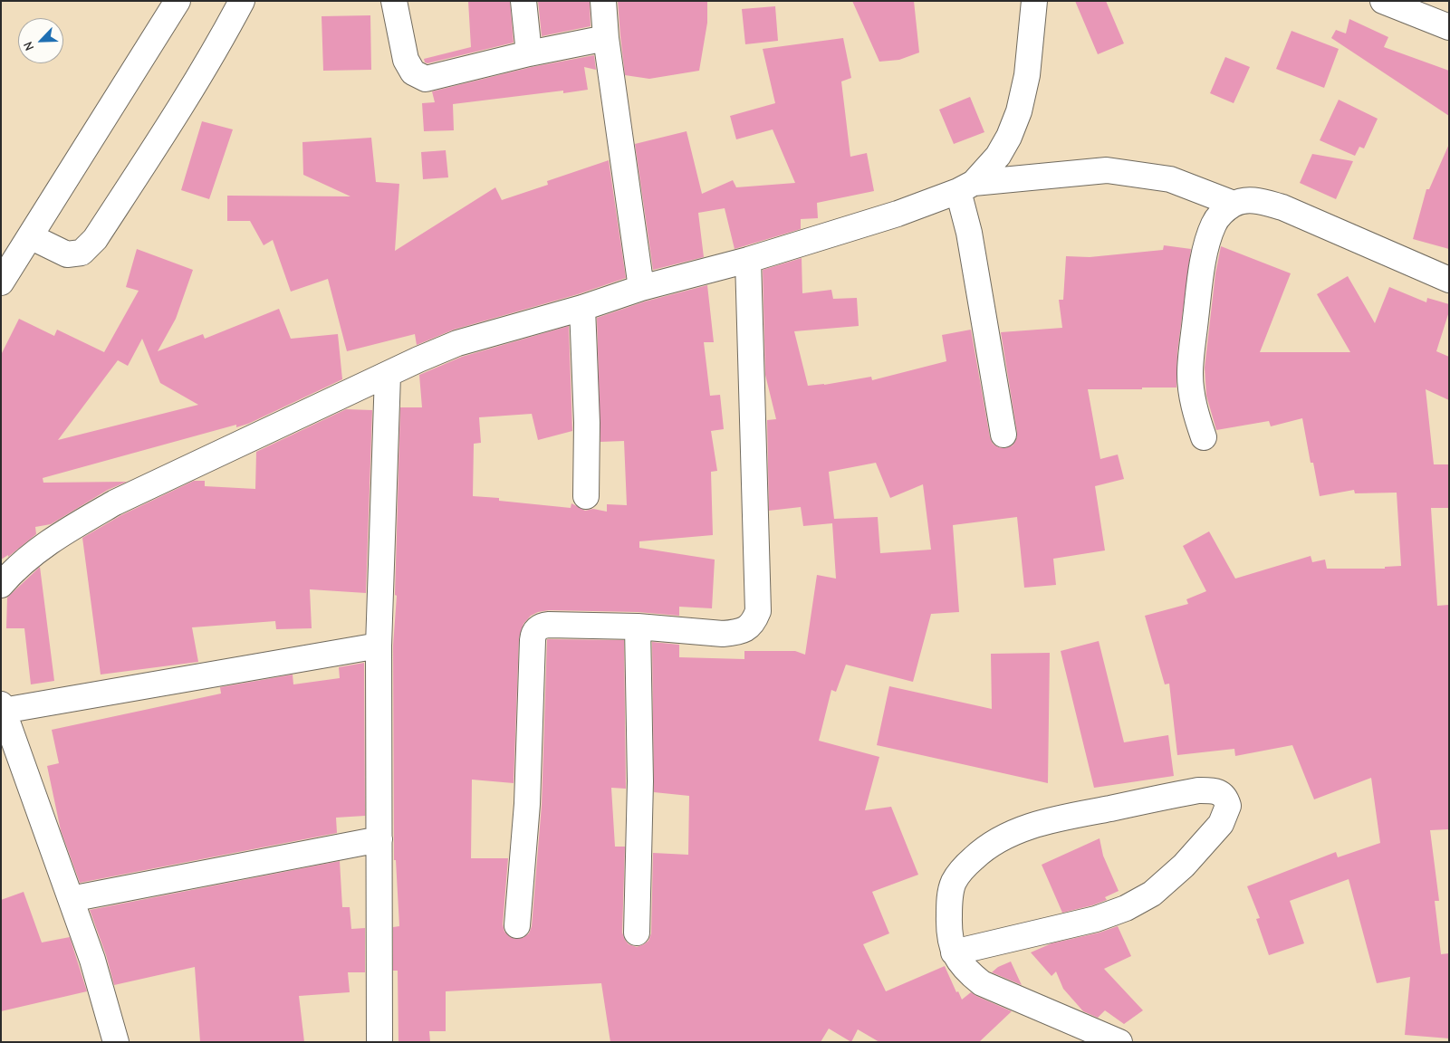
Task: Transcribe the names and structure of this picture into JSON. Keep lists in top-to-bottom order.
{
  "north": "bottom left"
}
